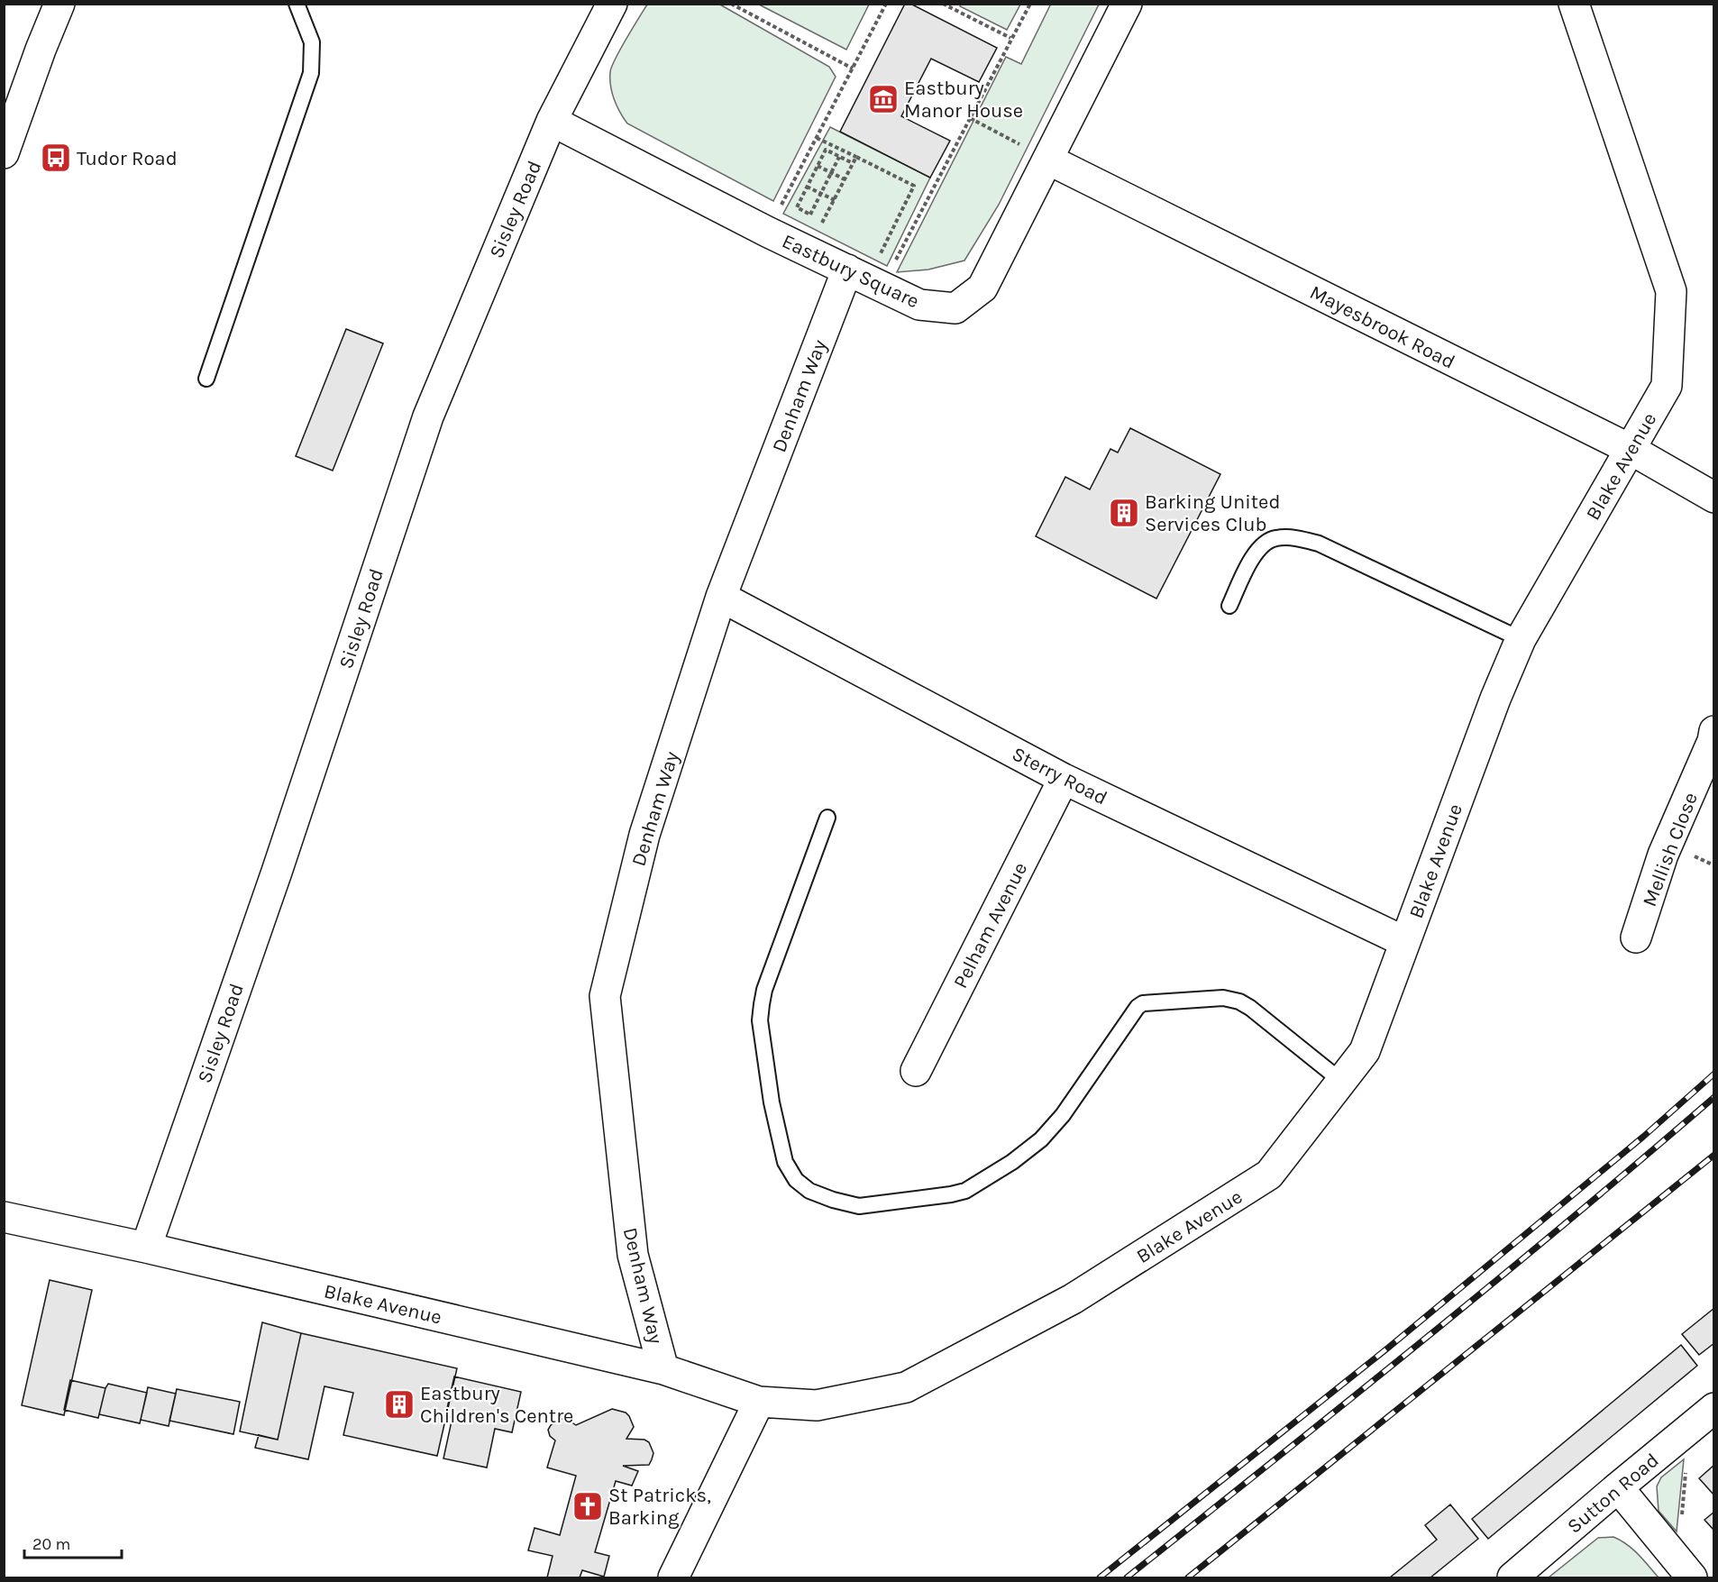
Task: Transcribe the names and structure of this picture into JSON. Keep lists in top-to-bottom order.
{
  "streets": {
    "street": [
      "Sisley Road",
      "Eastbury Square",
      "Mayesbrook Road",
      "Denham Way",
      "Blake Avenue",
      "Sterry Road",
      "Mellish Close",
      "Pelham Avenue",
      "Sutton Road"
    ]
  },
  "crossings": [
    ["Sisley Road", "Eastbury Square"],
    ["Sisley Road", "Blake Avenue"],
    ["Eastbury Square", "Mayesbrook Road"],
    ["Eastbury Square", "Denham Way"],
    ["Mayesbrook Road", "Blake Avenue"],
    ["Denham Way", "Blake Avenue"],
    ["Denham Way", "Sterry Road"],
    ["Blake Avenue", "Sterry Road"],
    ["Sterry Road", "Pelham Avenue"]
  ],
  "places": {
    "museum": ["Eastbury Manor House"],
    "bus stop": ["Tudor Road"],
    "building": ["Barking United Services Club", "Eastbury Children's Centre"],
    "church": ["St Patricks, Barking"]
  },
  "scale_bar": "20 m"
}
